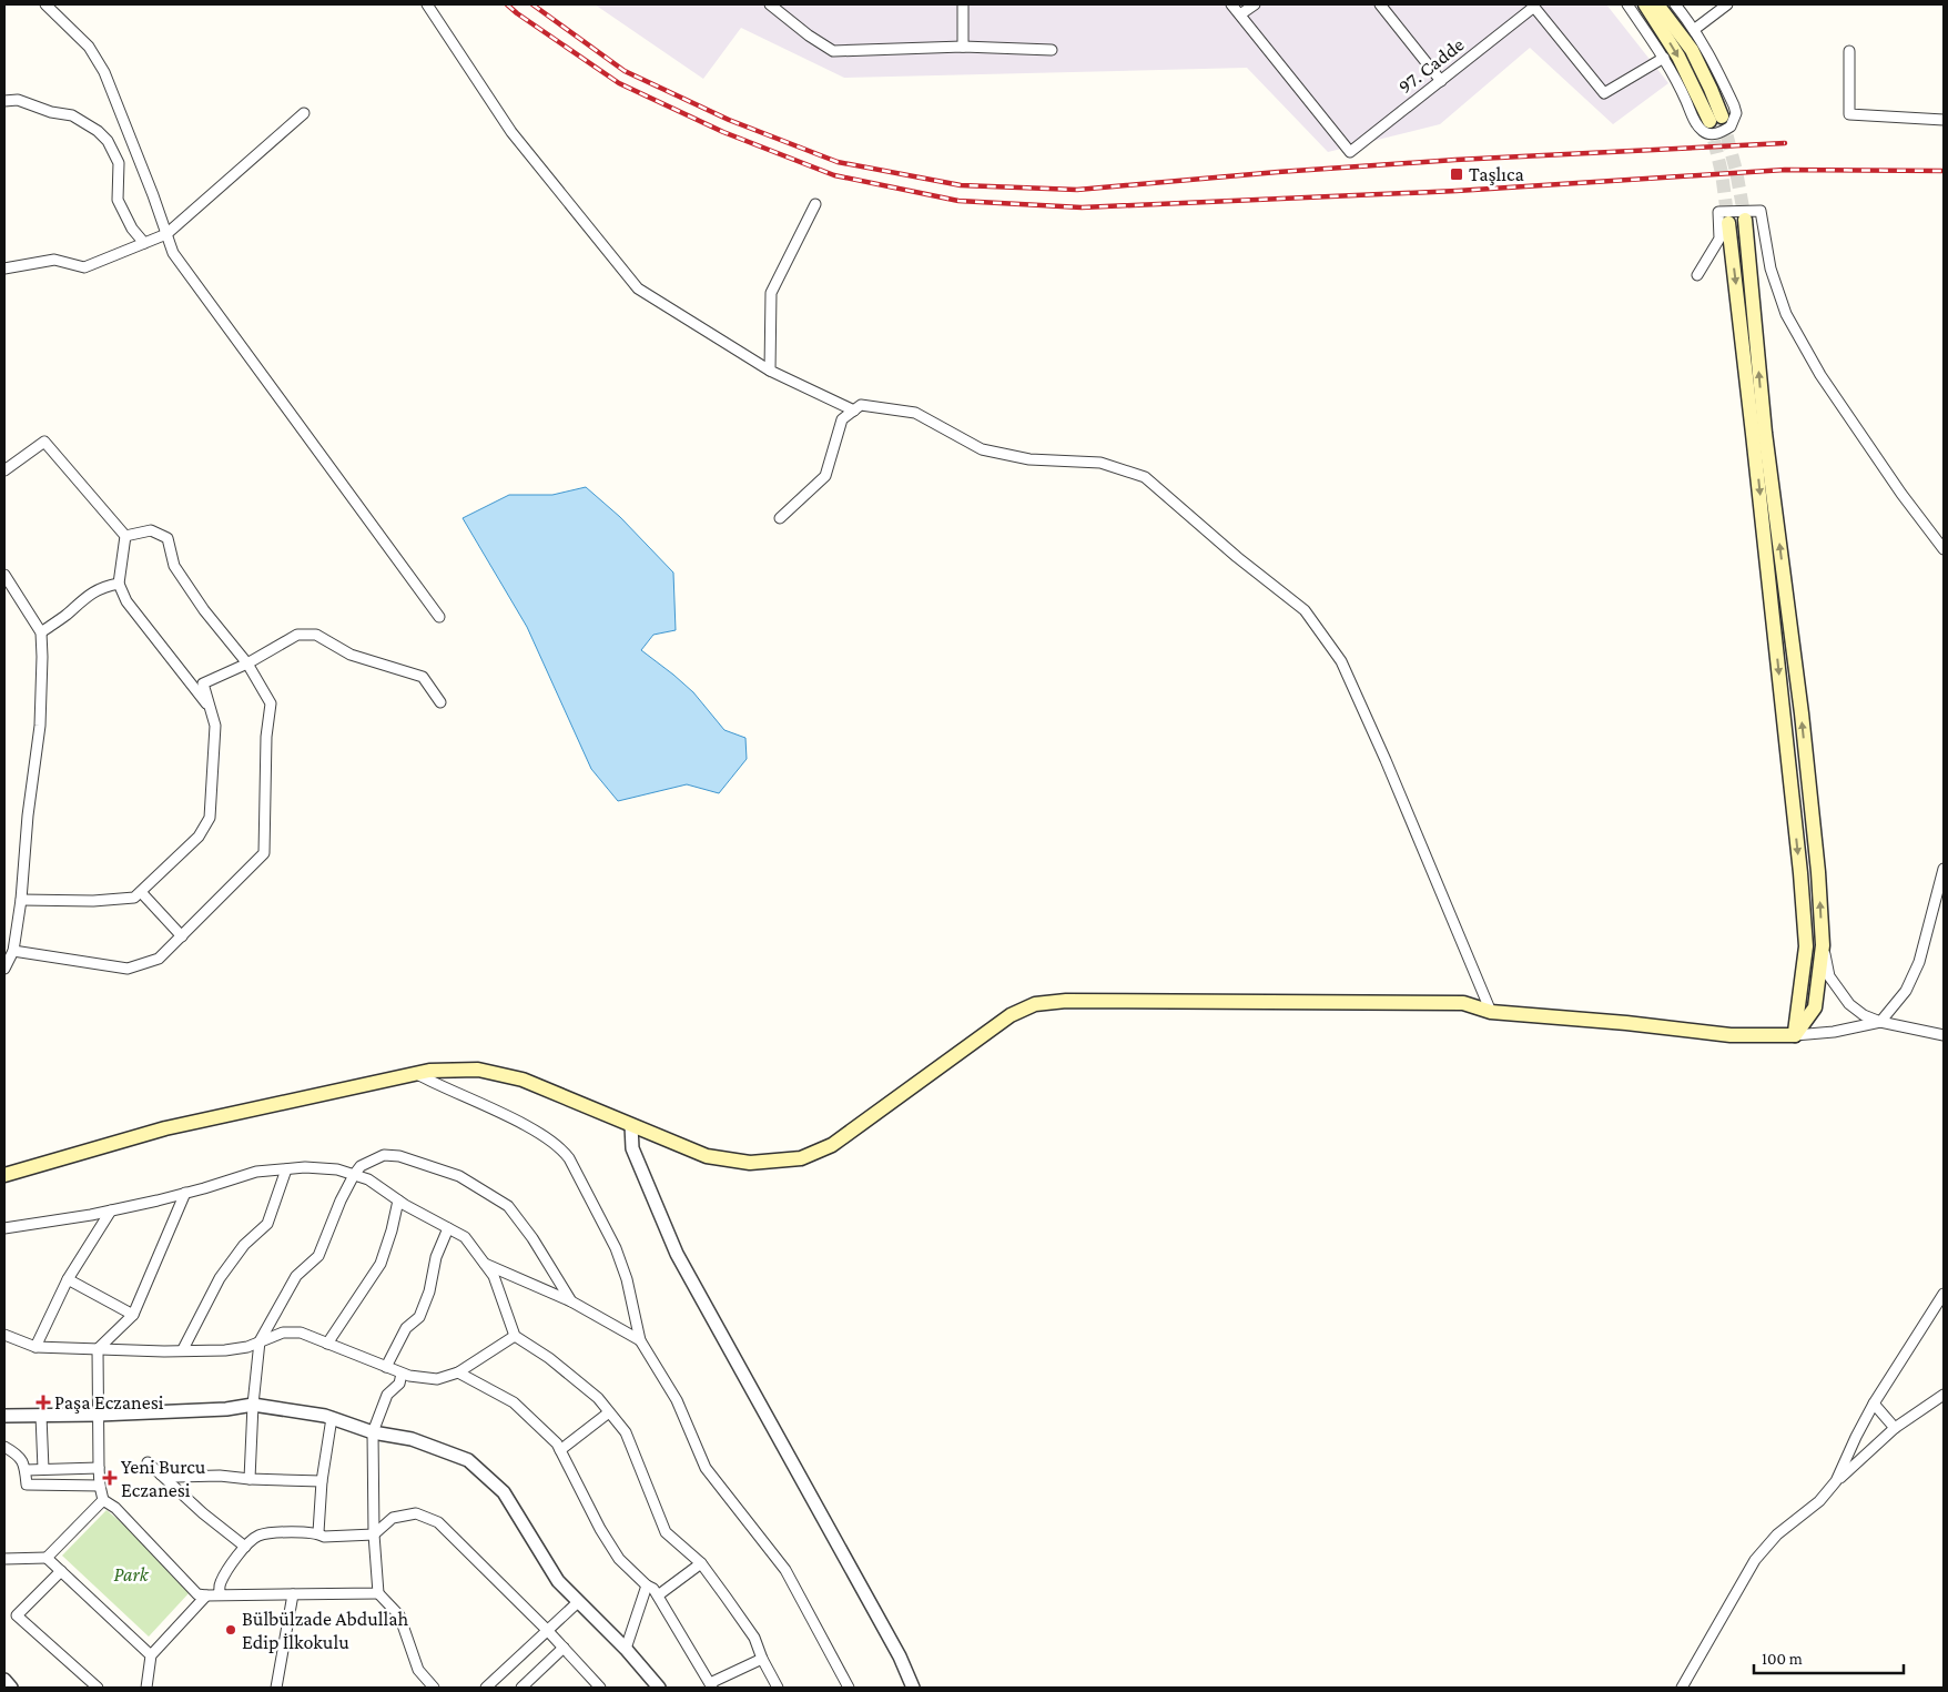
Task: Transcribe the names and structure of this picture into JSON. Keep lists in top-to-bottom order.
{
  "streets": {
    "street": ["97. Cadde"]
  },
  "parks": ["Park"],
  "places": {
    "transit": ["Taşlıca"],
    "health": ["Paşa Eczanesi", "Yeni Burcu Eczanesi"],
    "other": ["Bülbülzade Abdullah Edip İlkokulu"]
  },
  "scale_bar": "100 m"
}
